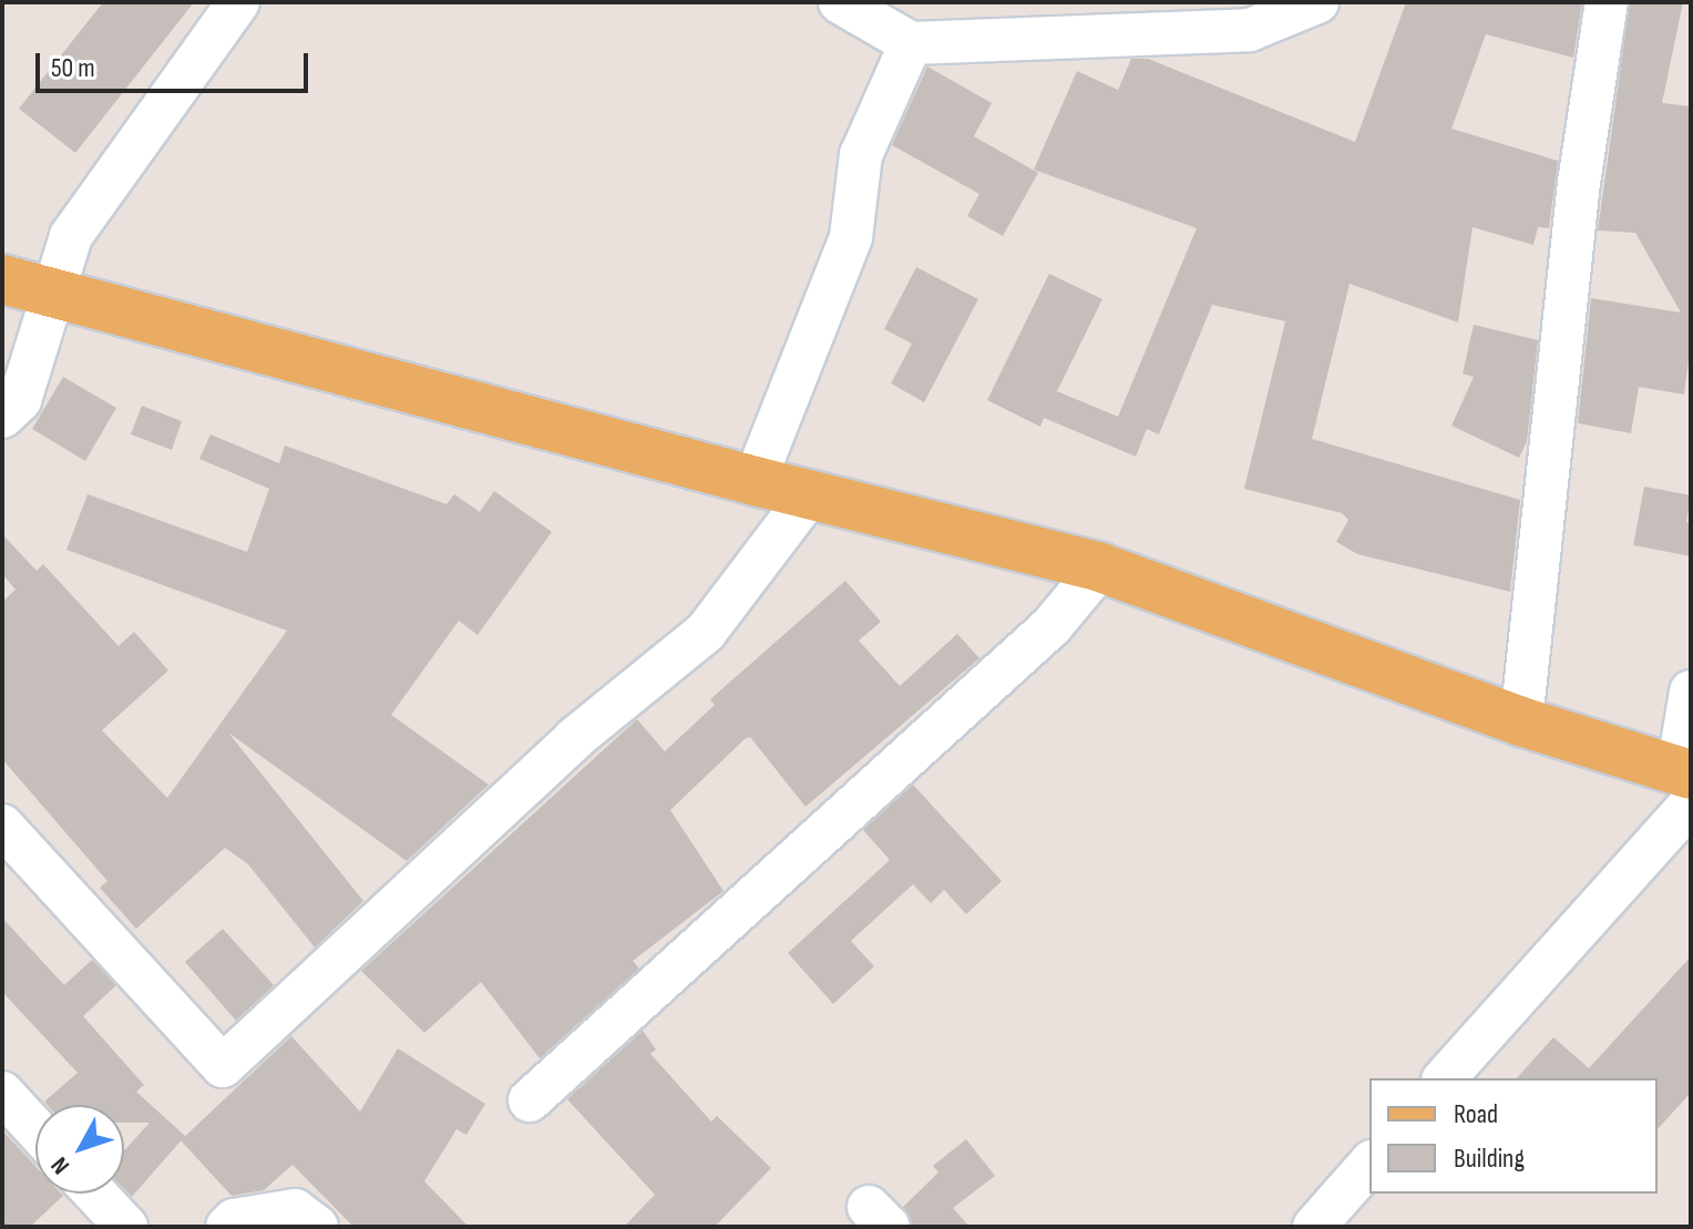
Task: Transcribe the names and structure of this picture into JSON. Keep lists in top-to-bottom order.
{
  "legend": ["Road", "Building"],
  "scale_bar": "50 m",
  "north": "bottom left"
}
